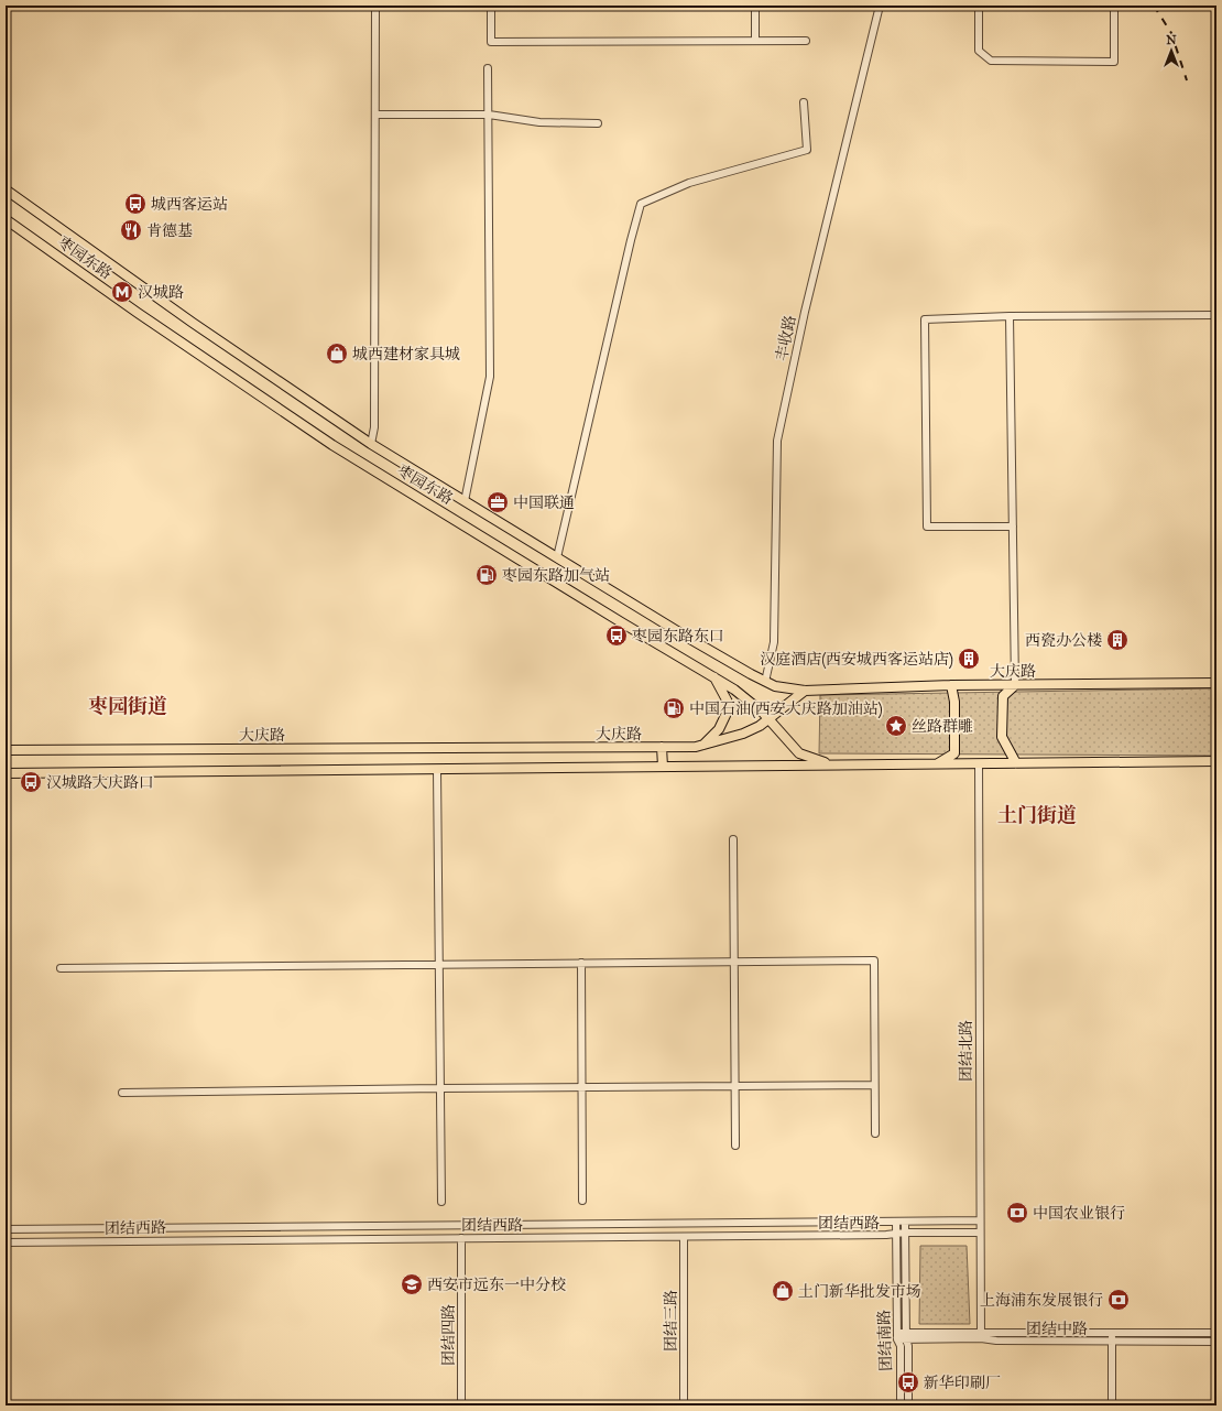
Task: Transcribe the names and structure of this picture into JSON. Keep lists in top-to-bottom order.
{
  "streets": {
    "main road": ["枣园东路", "大庆路"],
    "street": [
      "丰收路",
      "团结北路",
      "团结西路",
      "团结三路",
      "团结中路",
      "团结四路",
      "团结南路"
    ]
  },
  "crossings": [
    ["枣园东路", "丰收路"],
    ["枣园东路", "大庆路"],
    ["团结北路", "团结西路"],
    ["团结北路", "团结中路"],
    ["团结西路", "团结三路"],
    ["团结西路", "团结四路"],
    ["团结西路", "团结南路"],
    ["团结中路", "团结南路"]
  ],
  "districts": ["枣园街道", "土门街道"],
  "places": {
    "bus stop": [
      "城西客运站",
      "枣园东路东口",
      "汉城路大庆路口",
      "新华印刷厂"
    ],
    "restaurant": ["肯德基"],
    "metro station": ["汉城路"],
    "shop": ["城西建材家具城", "土门新华批发市场"],
    "office": ["中国联通"],
    "fuel station": ["枣园东路加气站", "中国石油(西安大庆路加油站)"],
    "building": ["西瓷办公楼", "汉庭酒店(西安城西客运站店)"],
    "place": ["丝路群雕"],
    "bank": ["中国农业银行", "上海浦东发展银行"],
    "school or university": ["西安市远东一中分校"]
  },
  "north": "top"
}
